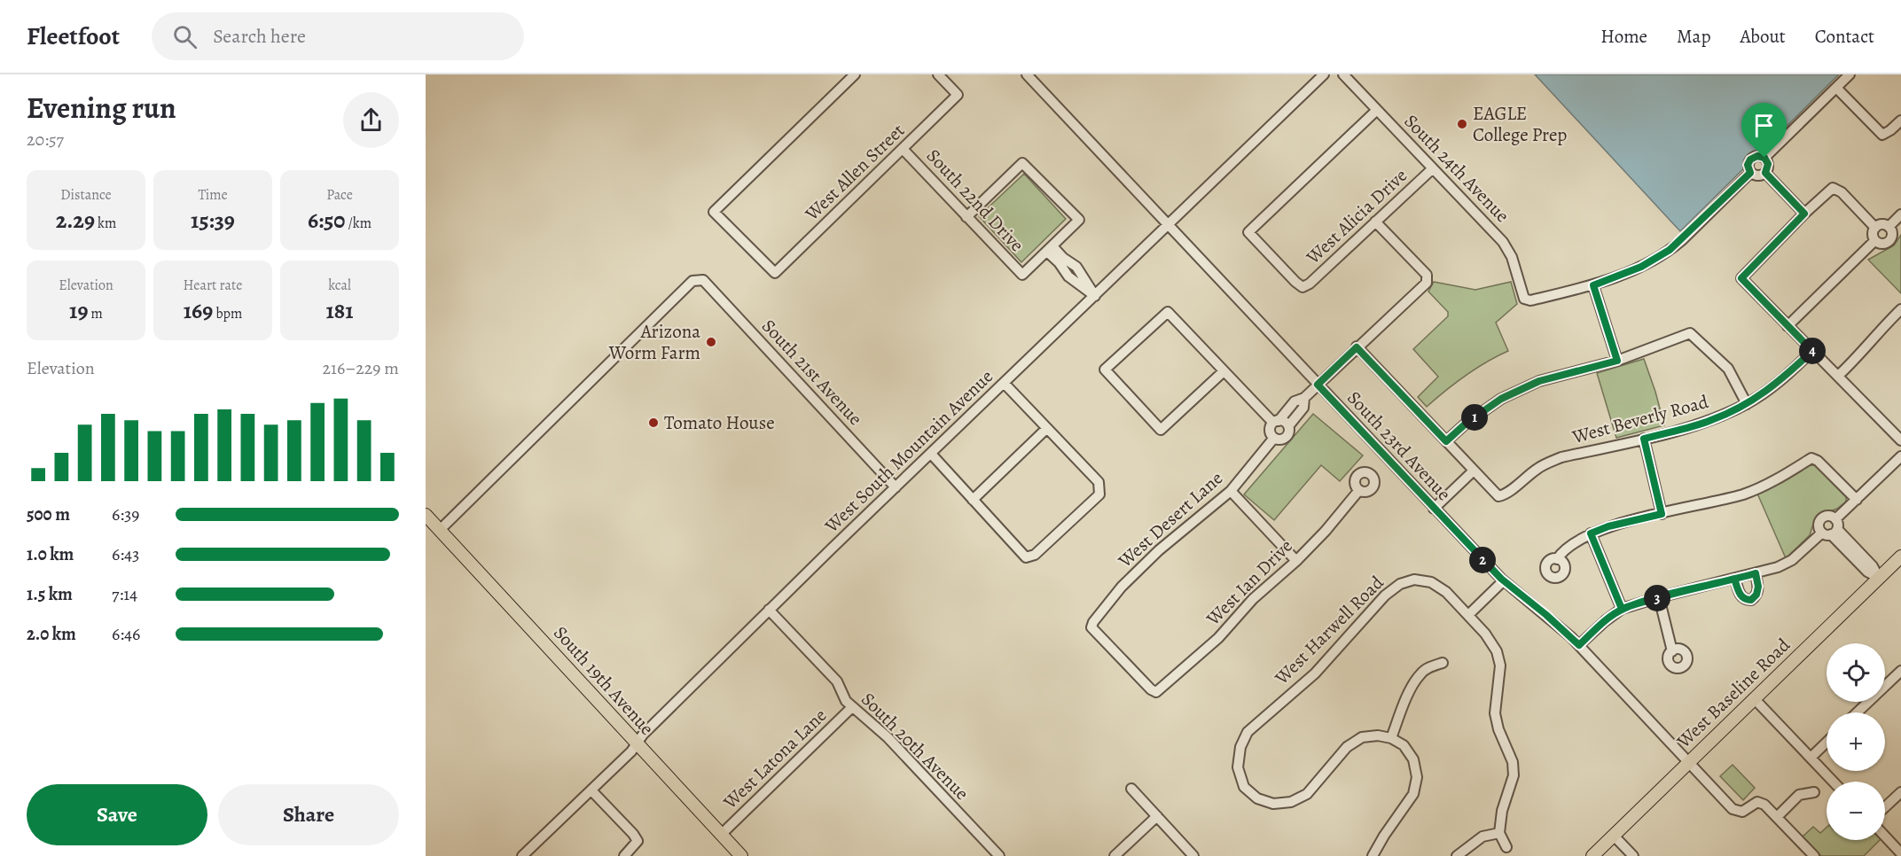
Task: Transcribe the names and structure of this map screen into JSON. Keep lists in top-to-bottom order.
{
  "streets": {
    "main road": ["South 19th Avenue", "West Baseline Road"],
    "street": [
      "South 24th Avenue",
      "West Allen Street",
      "South 22nd Drive",
      "West Alicia Drive",
      "South 21st Avenue",
      "West Beverly Road",
      "South 23rd Avenue",
      "West South Mountain Avenue",
      "West Desert Lane",
      "West Ian Drive",
      "West Harwell Road",
      "South 20th Avenue",
      "West Latona Lane"
    ]
  },
  "crossings": [
    ["South 24th Avenue", "West Alicia Drive"],
    ["West Allen Street", "South 22nd Drive"],
    ["South 21st Avenue", "West South Mountain Avenue"],
    ["South 21st Avenue", "South 19th Avenue"],
    ["South 23rd Avenue", "West South Mountain Avenue"],
    ["South 23rd Avenue", "West Baseline Road"],
    ["West South Mountain Avenue", "South 19th Avenue"],
    ["West South Mountain Avenue", "South 20th Avenue"],
    ["West Desert Lane", "West Ian Drive"],
    ["South 19th Avenue", "West Latona Lane"],
    ["South 20th Avenue", "West Latona Lane"]
  ],
  "places": ["EAGLE College Prep", "Arizona Worm Farm", "Tomato House"],
  "page": {
    "header": "Fleetfoot",
    "search": "Search here",
    "nav": [
      "Home",
      "Map",
      "About",
      "Contact"
    ],
    "heading": ["Evening run", "20:57"],
    "stats": [
      ["Distance", "2.29 km"],
      ["Time", "15:39"],
      ["Pace", "6:50 /km"],
      ["Elevation", "19 m"],
      ["Heart rate", "169 bpm"],
      ["kcal", "181"]
    ],
    "pins": [
      "4",
      "1",
      "2",
      "3"
    ],
    "chart": ["Elevation", "216–229 m"],
    "list": [
      {
        "name": "500 m",
        "note": "6:39"
      },
      {
        "name": "1.0 km",
        "note": "6:43"
      },
      {
        "name": "1.5 km",
        "note": "7:14"
      },
      {
        "name": "2.0 km",
        "note": "6:46"
      }
    ],
    "map_buttons": ["+", "−"],
    "buttons": ["Save", "Share"]
  }
}
